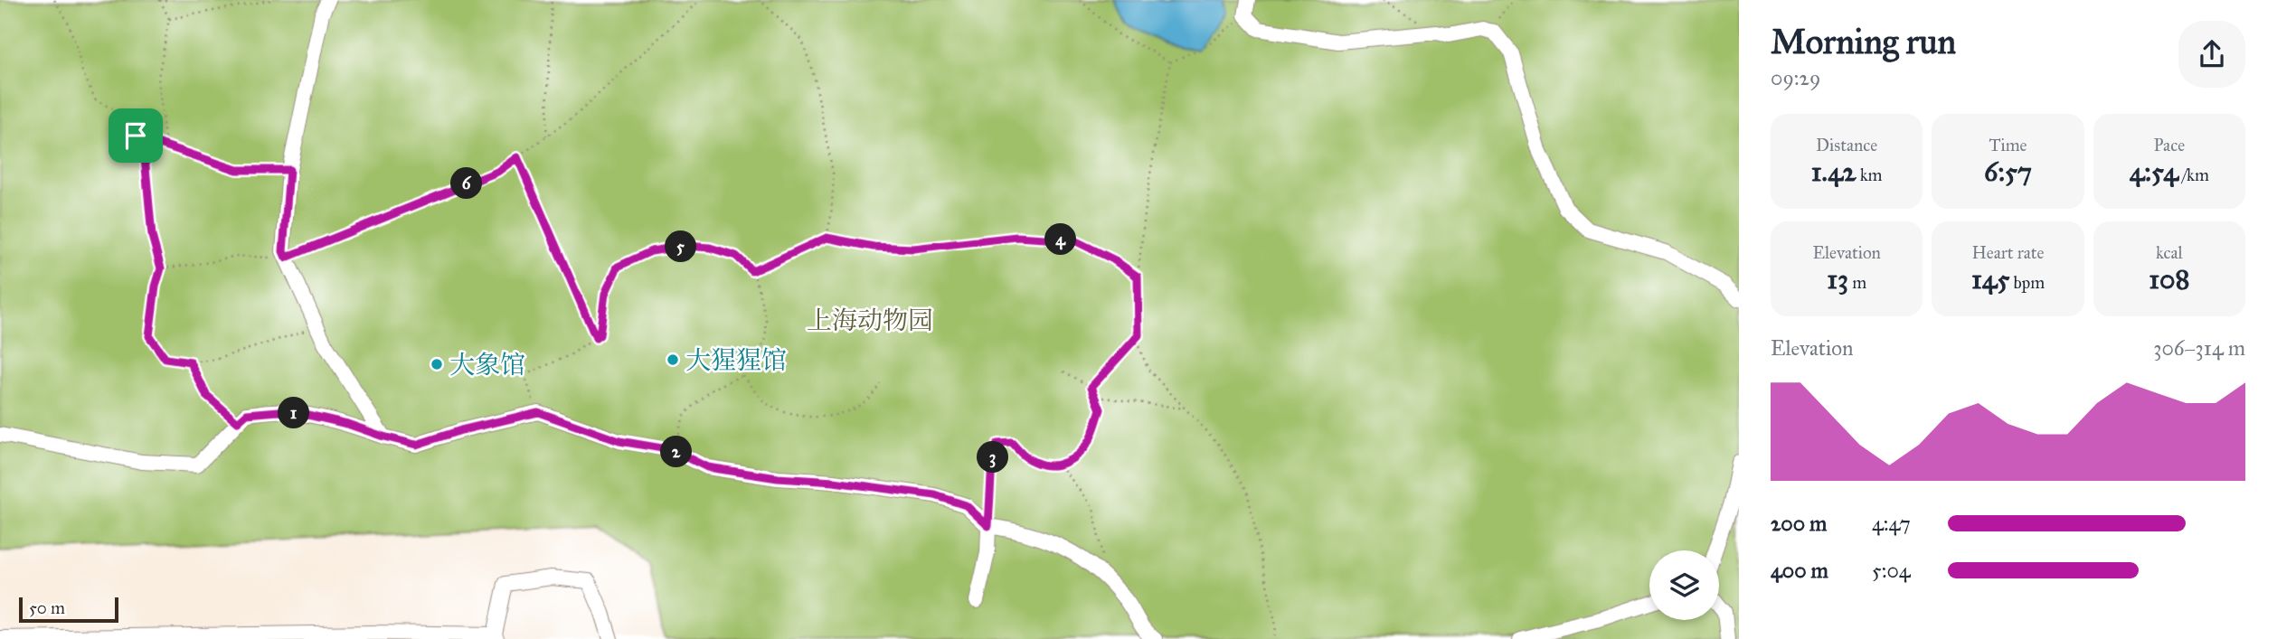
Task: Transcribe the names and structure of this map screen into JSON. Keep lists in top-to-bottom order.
{
  "parks": ["上海动物园"],
  "places": ["大猩猩馆", "大象馆"],
  "scale_bar": "50 m",
  "page": {
    "heading": ["Morning run", "09:29"],
    "stats": [
      ["Distance", "1.42 km"],
      ["Time", "6:57"],
      ["Pace", "4:54 /km"],
      ["Elevation", "13 m"],
      ["Heart rate", "145 bpm"],
      ["kcal", "108"]
    ],
    "pins": [
      "6",
      "4",
      "5",
      "1",
      "2",
      "3"
    ],
    "chart": ["Elevation", "306–314 m"],
    "list": [
      {
        "name": "200 m",
        "note": "4:47"
      },
      {
        "name": "400 m",
        "note": "5:04"
      }
    ],
    "scale": "50 m"
  }
}
